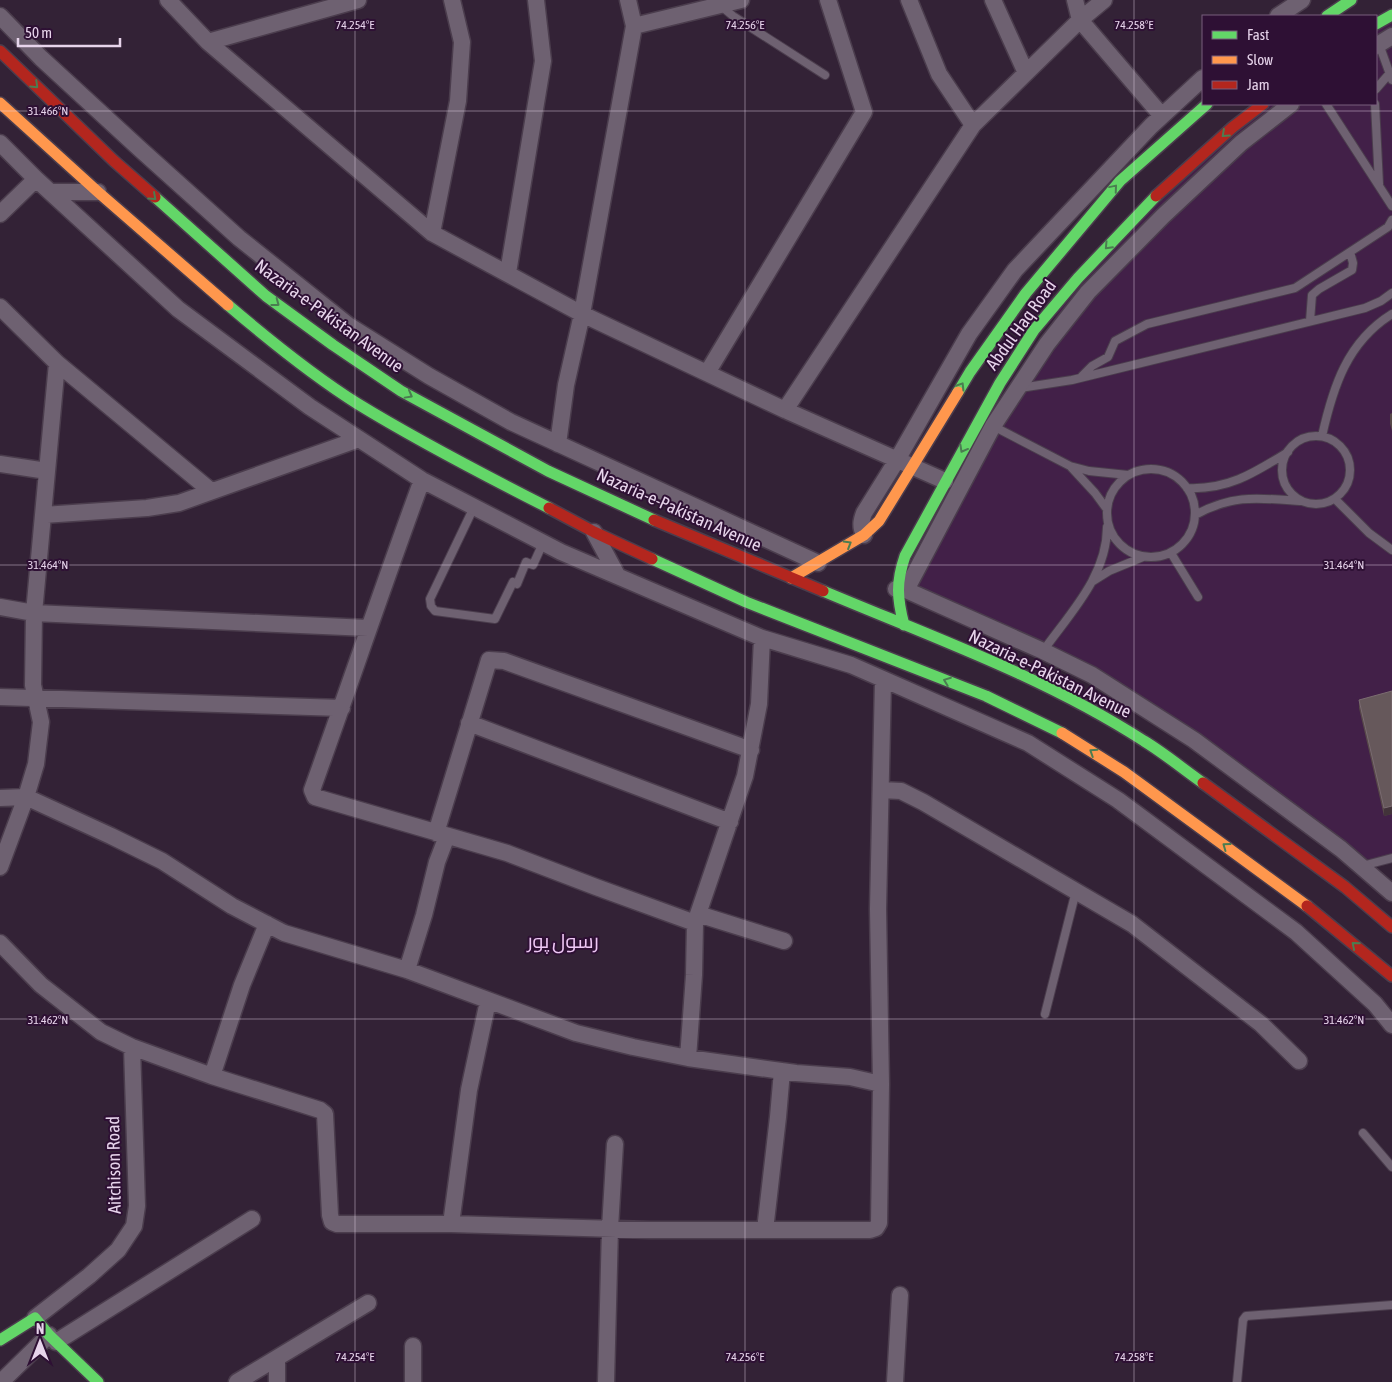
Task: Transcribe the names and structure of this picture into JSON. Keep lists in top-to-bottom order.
{
  "streets": {
    "main road": ["Nazaria-e-Pakistan Avenue", "Abdul Haq Road", "Aitchison Road"]
  },
  "crossings": [
    ["Nazaria-e-Pakistan Avenue", "Abdul Haq Road"]
  ],
  "districts": ["رسول پور"],
  "legend": ["Fast", "Slow", "Jam"],
  "scale_bar": "50 m",
  "north": "top",
  "coordinates": [
    "74.254°E",
    "74.256°E",
    "74.258°E",
    "31.466°N",
    "31.464°N",
    "31.462°N"
  ]
}
